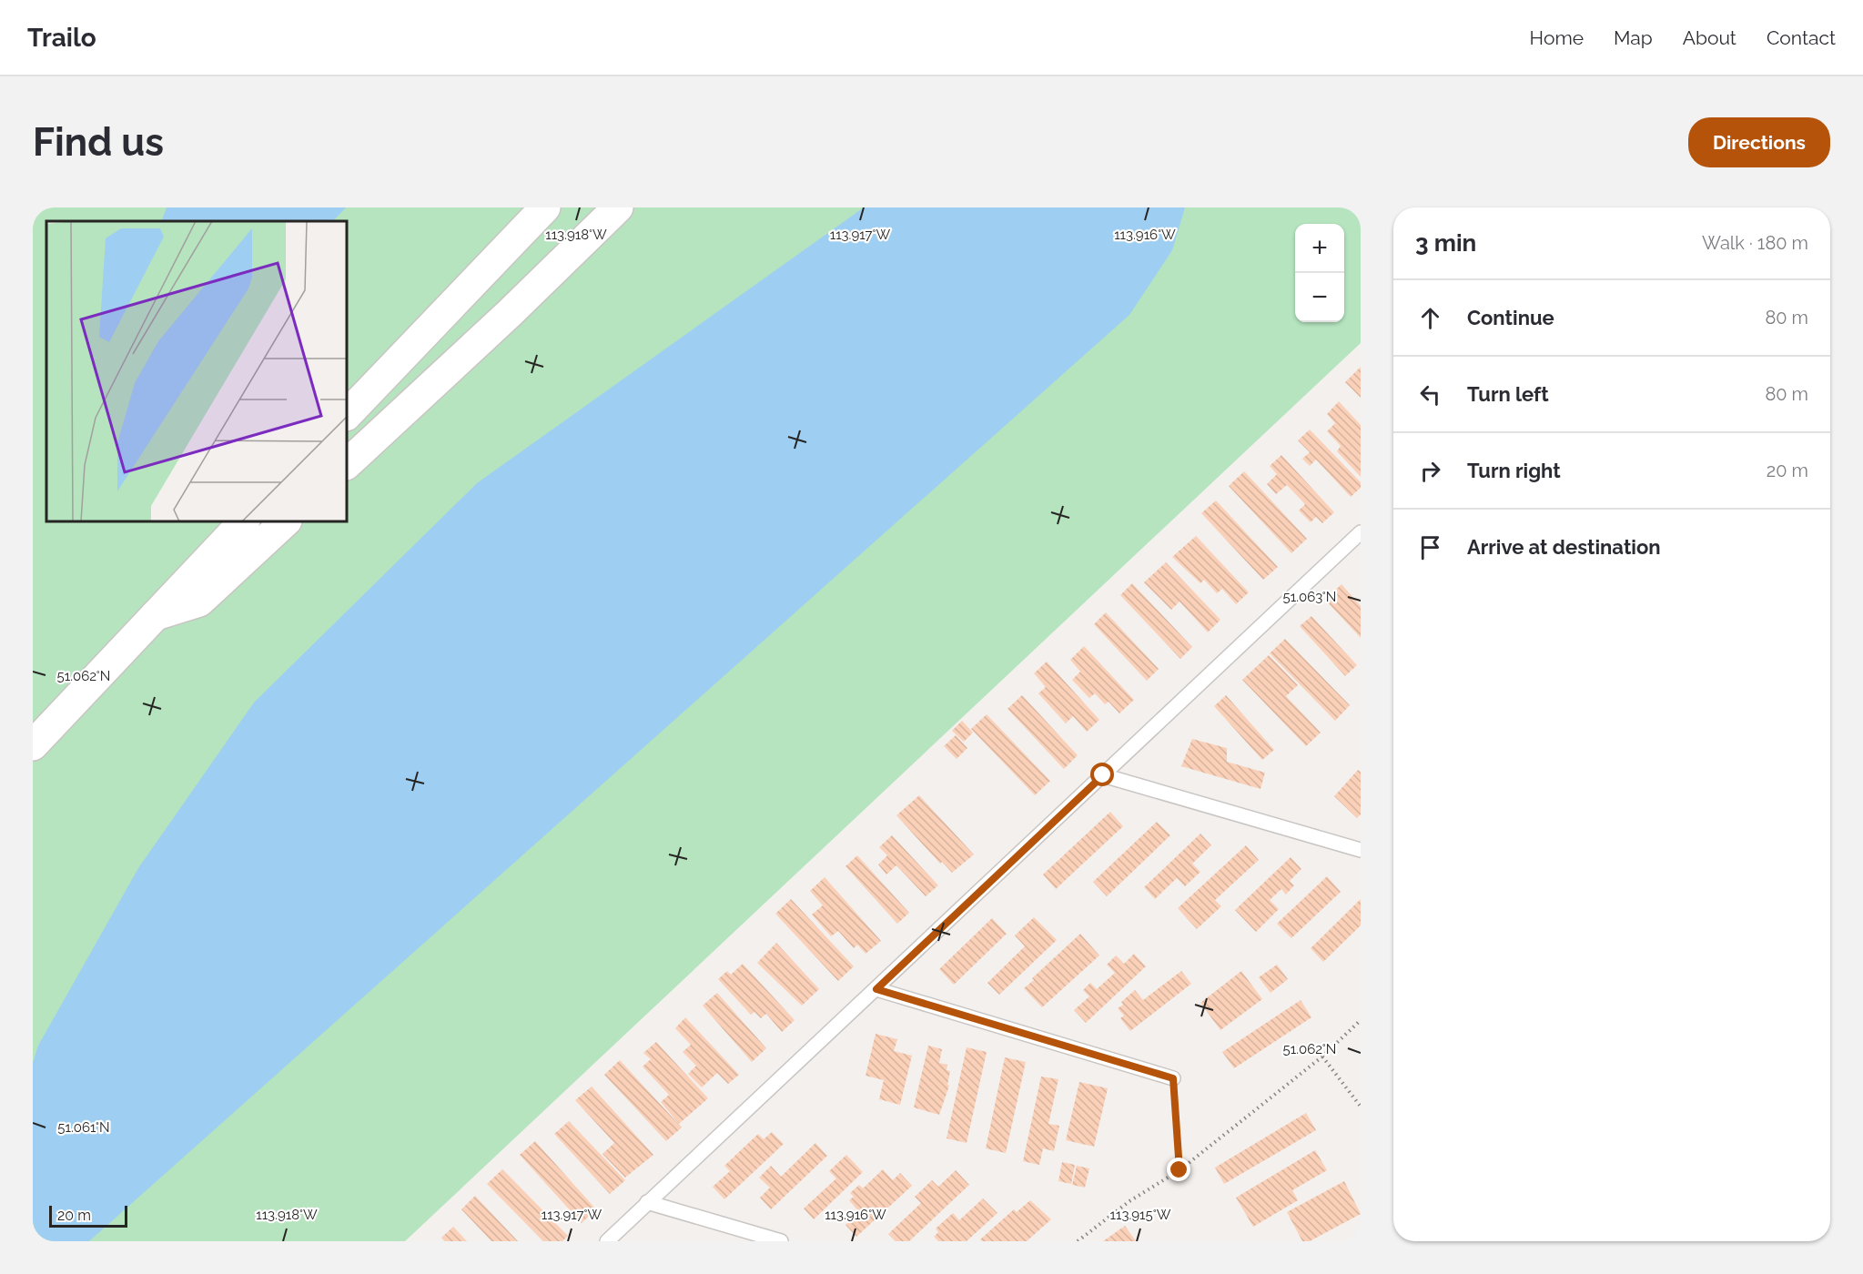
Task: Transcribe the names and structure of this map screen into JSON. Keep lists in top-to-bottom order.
{
  "scale_bar": "20 m",
  "page": {
    "header": "Trailo",
    "nav": [
      "Home",
      "Map",
      "About",
      "Contact"
    ],
    "buttons": "Directions",
    "title": "Find us",
    "heading": ["3 min", "Walk · 180 m"],
    "map_buttons": ["+", "−"],
    "list": [
      ["Continue", "80 m"],
      ["Turn left", "80 m"],
      ["Turn right", "20 m"],
      "Arrive at destination"
    ],
    "scale": "20 m"
  },
  "coordinates": [
    "113.918°W",
    "113.917°W",
    "113.916°W",
    "51.063°N",
    "51.062°N",
    "51.061°N",
    "113.915°W"
  ]
}
